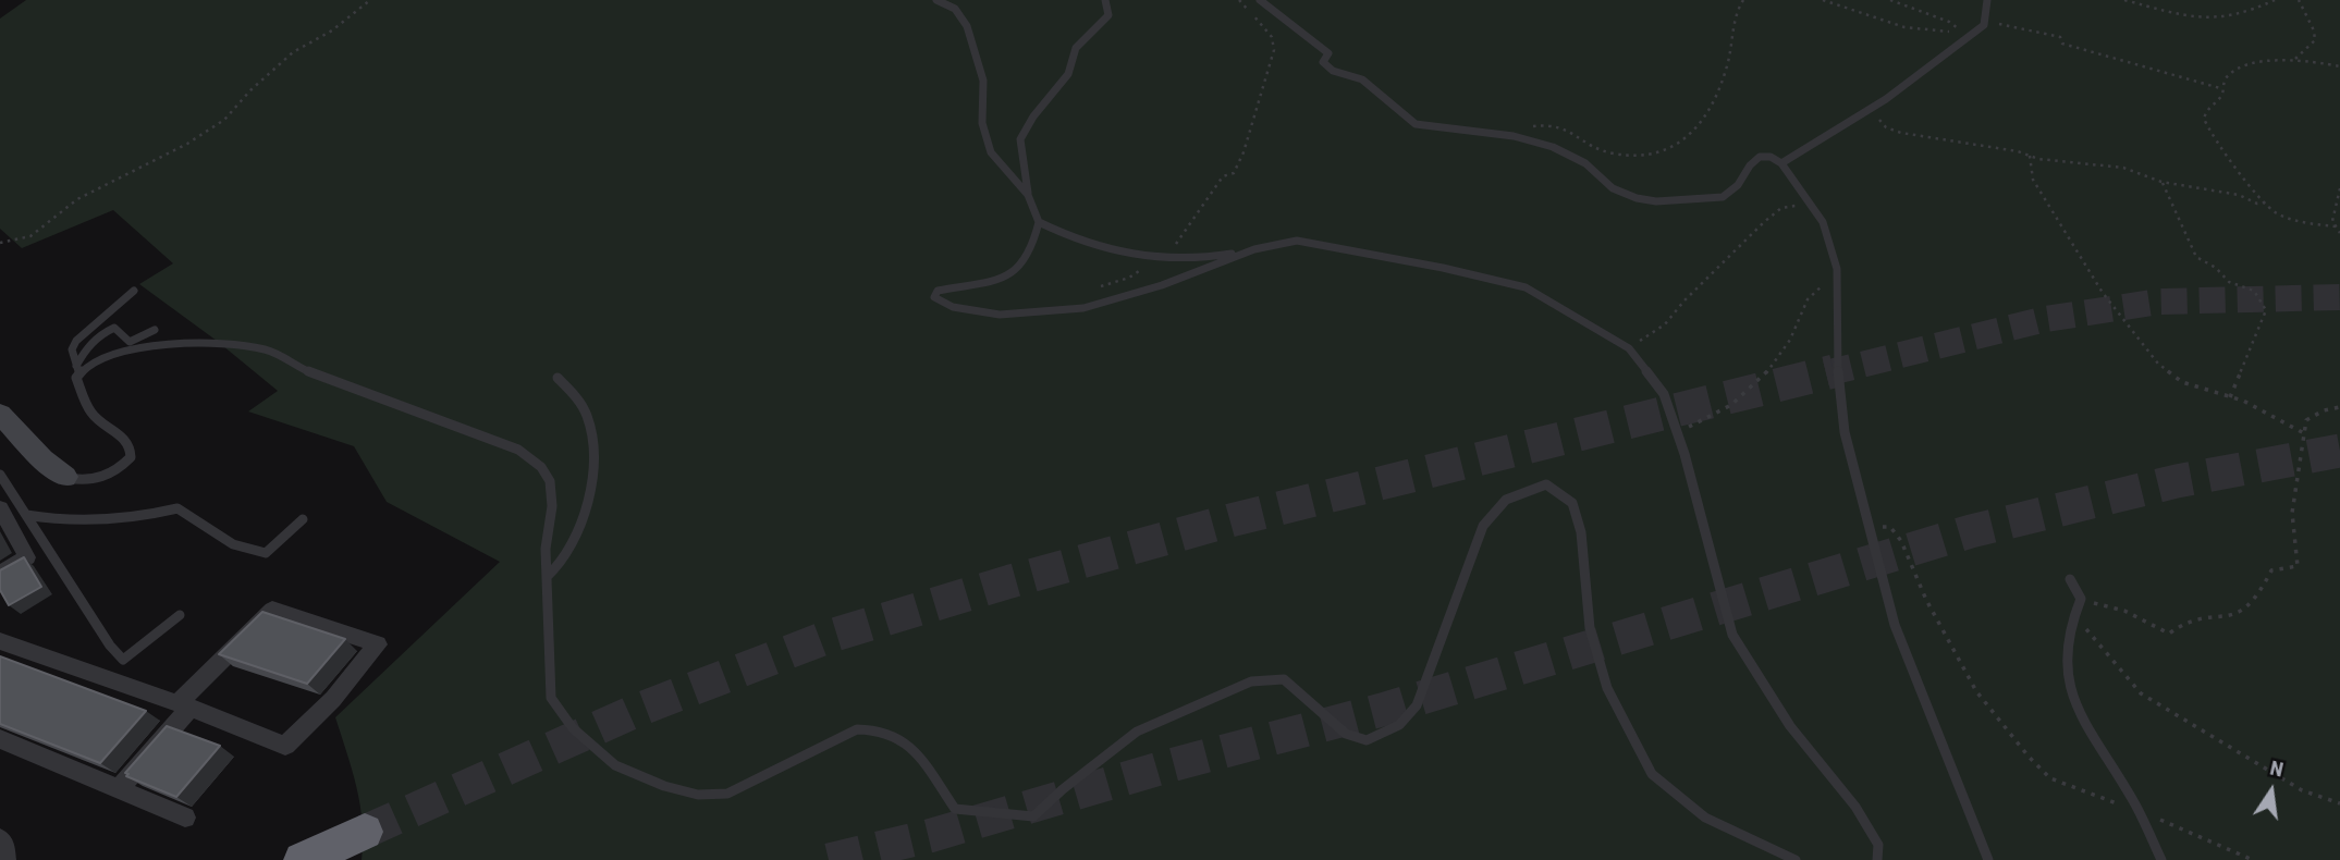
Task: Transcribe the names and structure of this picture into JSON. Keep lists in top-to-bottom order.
{
  "north": "top"
}
